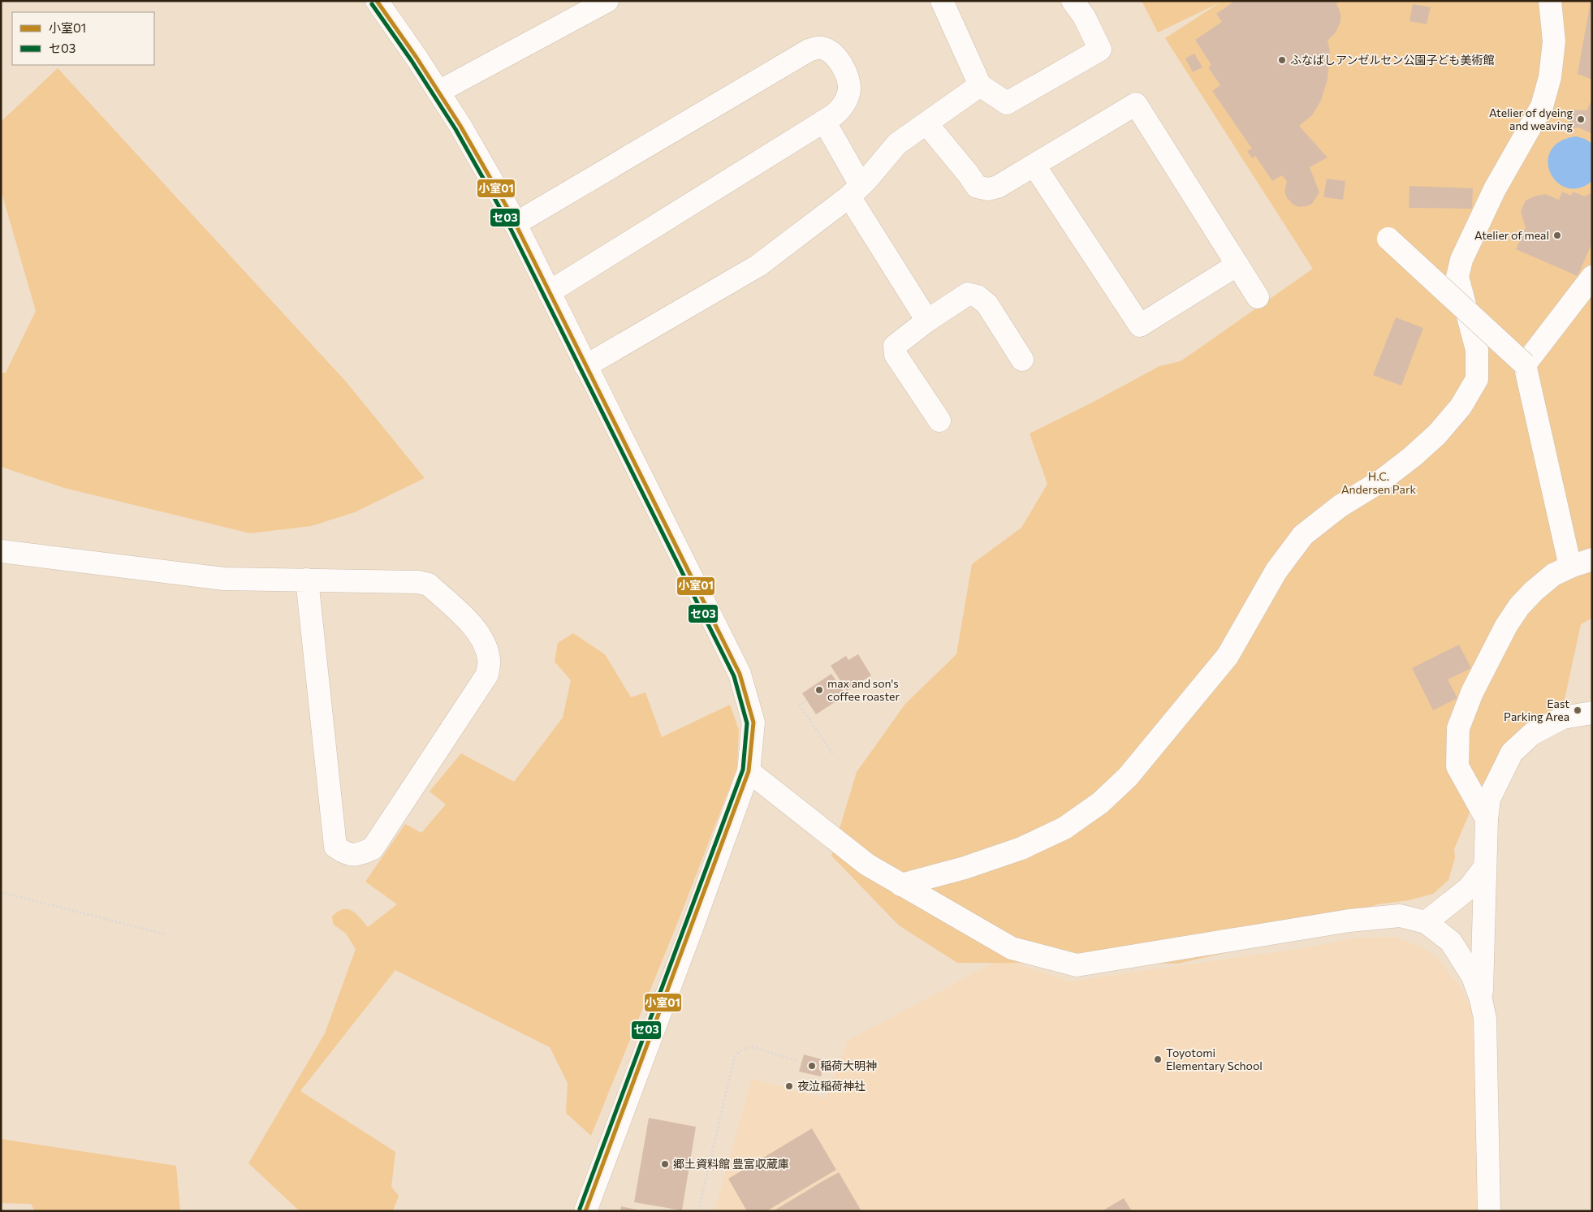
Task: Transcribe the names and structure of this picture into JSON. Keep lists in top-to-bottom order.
{
  "parks": ["H.C. Andersen Park"],
  "places": [
    "ふなばしアンゼルセン公園子ども美術館",
    "Atelier of dyeing and weaving",
    "Atelier of meal",
    "max and son's coffee roaster",
    "East Parking Area",
    "Toyotomi Elementary School",
    "稲荷大明神",
    "夜泣稲荷神社",
    "郷土資料館 豊富収蔵庫"
  ],
  "lines": ["transit line 小室01", "transit line セ03"],
  "legend": ["小室01", "セ03"]
}
